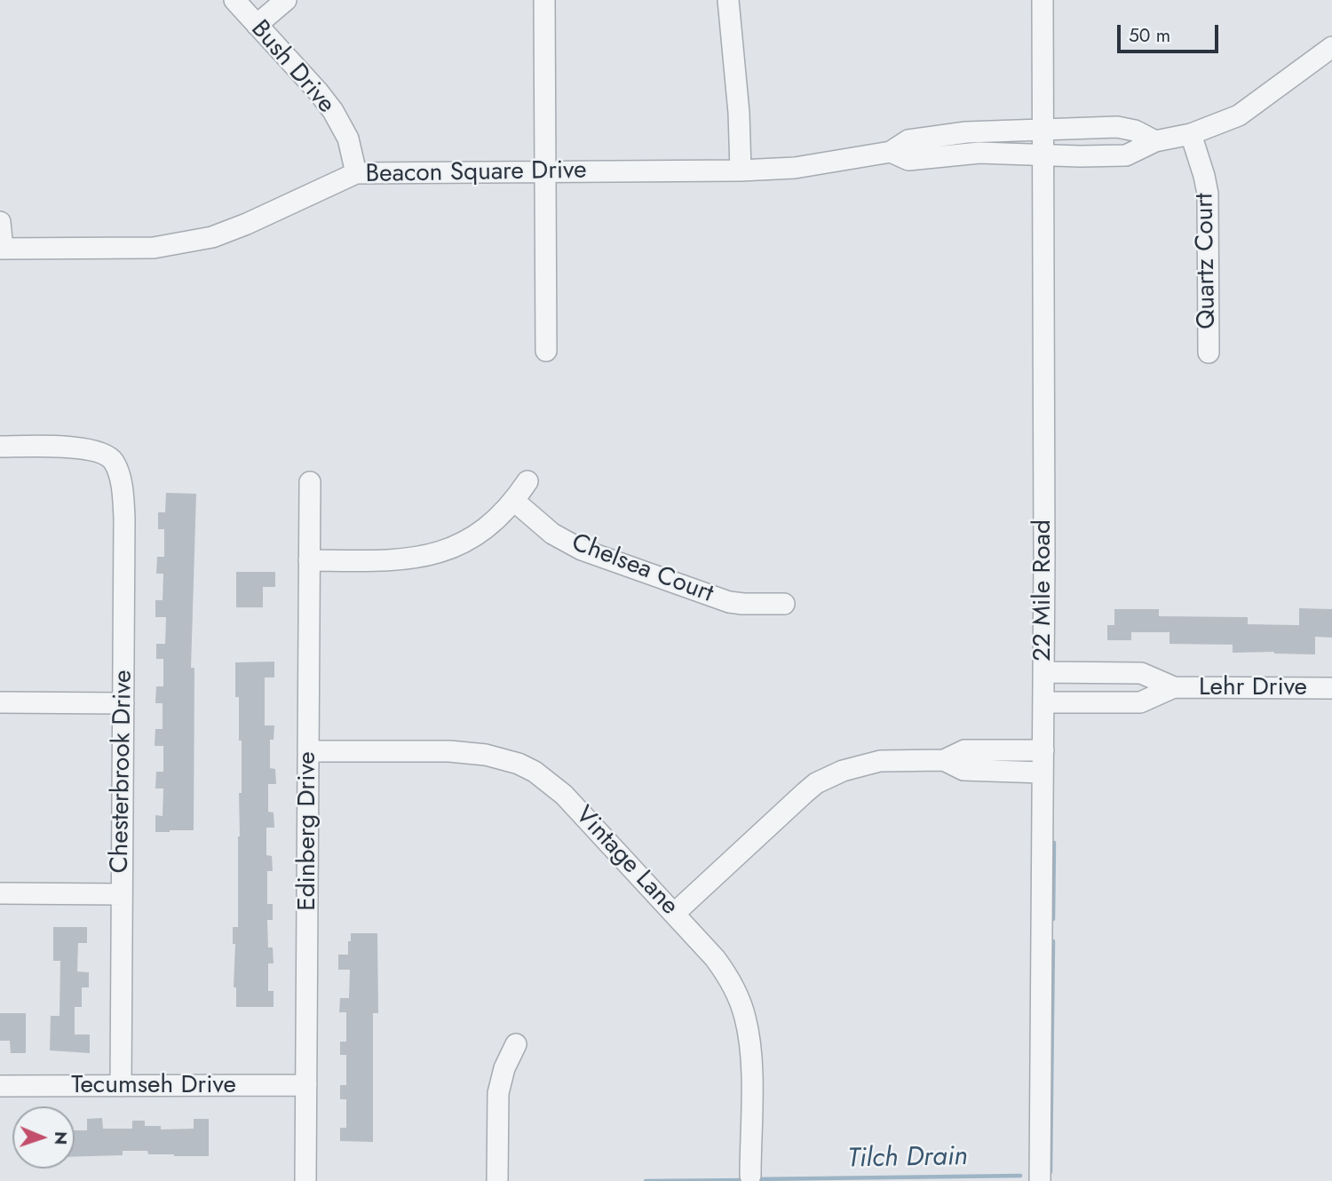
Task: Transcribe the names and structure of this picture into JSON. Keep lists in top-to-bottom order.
{
  "streets": {
    "street": [
      "Bush Drive",
      "Beacon Square Drive",
      "Quartz Court",
      "Chelsea Court",
      "22 Mile Road",
      "Lehr Drive",
      "Chesterbrook Drive",
      "Edinberg Drive",
      "Vintage Lane",
      "Tecumseh Drive"
    ]
  },
  "crossings": [
    ["Bush Drive", "Beacon Square Drive"],
    ["Beacon Square Drive", "Quartz Court"],
    ["Beacon Square Drive", "22 Mile Road"],
    ["22 Mile Road", "Lehr Drive"],
    ["Chesterbrook Drive", "Tecumseh Drive"],
    ["Edinberg Drive", "Vintage Lane"],
    ["Edinberg Drive", "Tecumseh Drive"]
  ],
  "water": ["Tilch Drain"],
  "scale_bar": "50 m",
  "north": "right"
}
